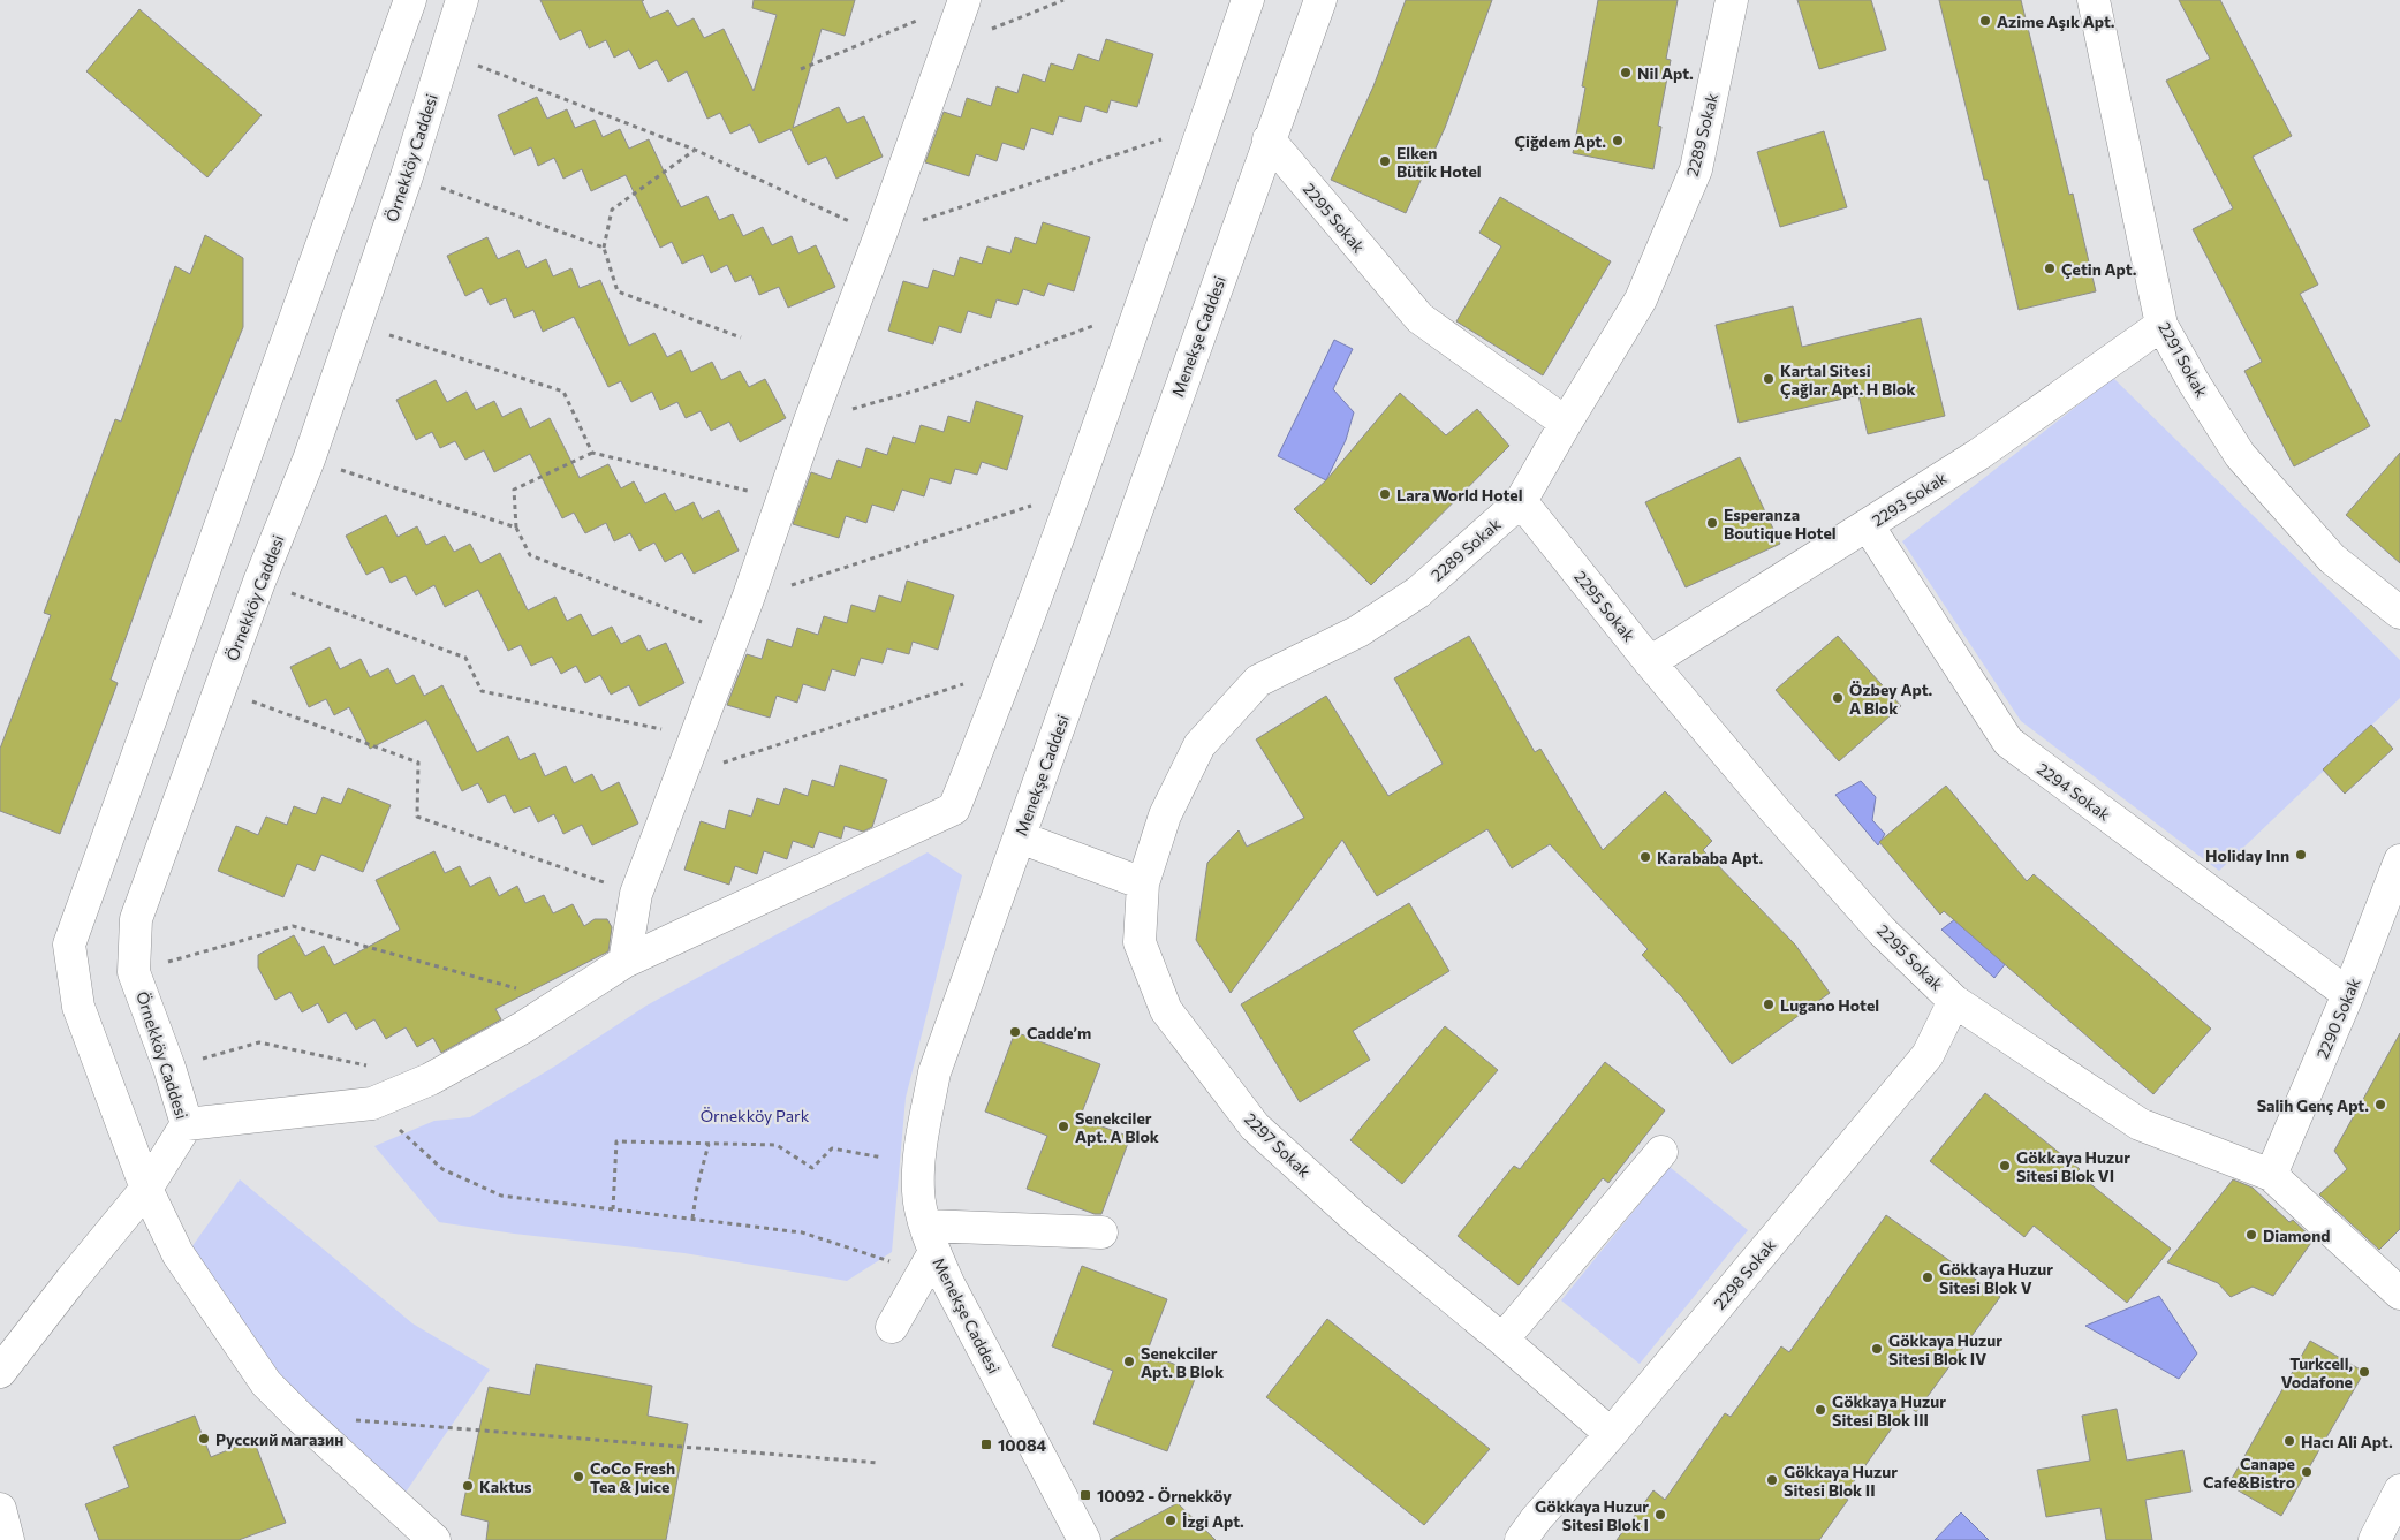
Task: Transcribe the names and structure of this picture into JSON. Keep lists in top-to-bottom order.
{
  "streets": {
    "street": [
      "2289 Sokak",
      "Örnekköy Caddesi",
      "2295 Sokak",
      "Menekşe Caddesi",
      "2291 Sokak",
      "2293 Sokak",
      "2294 Sokak",
      "2290 Sokak",
      "2297 Sokak",
      "2298 Sokak"
    ]
  },
  "crossings": [
    ["2289 Sokak", "2295 Sokak"],
    ["2289 Sokak", "2297 Sokak"],
    ["2295 Sokak", "Menekşe Caddesi"],
    ["2295 Sokak", "2293 Sokak"],
    ["2295 Sokak", "2290 Sokak"],
    ["2295 Sokak", "2298 Sokak"],
    ["2291 Sokak", "2293 Sokak"],
    ["2293 Sokak", "2294 Sokak"],
    ["2294 Sokak", "2290 Sokak"],
    ["2297 Sokak", "2298 Sokak"]
  ],
  "parks": ["Örnekköy Park"],
  "places": {
    "other": [
      "Azime Aşık Apt.",
      "Nil Apt.",
      "Çiğdem Apt.",
      "Elken Bütik Hotel",
      "Çetin Apt.",
      "Kartal Sitesi Çağlar Apt. H Blok",
      "Lara World Hotel",
      "Esperanza Boutique Hotel",
      "Özbey Apt. A Blok",
      "Holiday Inn",
      "Karababa Apt.",
      "Lugano Hotel",
      "Cadde’m",
      "Salih Genç Apt.",
      "Senekciler Apt. A Blok",
      "Gökkaya Huzur Sitesi Blok VI",
      "Diamond",
      "Gökkaya Huzur Sitesi Blok V",
      "Gökkaya Huzur Sitesi Blok IV",
      "Senekciler Apt. B Blok",
      "Turkcell, Vodafone",
      "Gökkaya Huzur Sitesi Blok III",
      "Русский магазин",
      "Hacı Ali Apt.",
      "Canape Cafe&Bistro",
      "CoCo Fresh Tea & Juice",
      "Gökkaya Huzur Sitesi Blok II",
      "Kaktus",
      "Gökkaya Huzur Sitesi Blok I",
      "İzgi Apt."
    ],
    "transit": ["10084", "10092 - Örnekköy"]
  }
}
